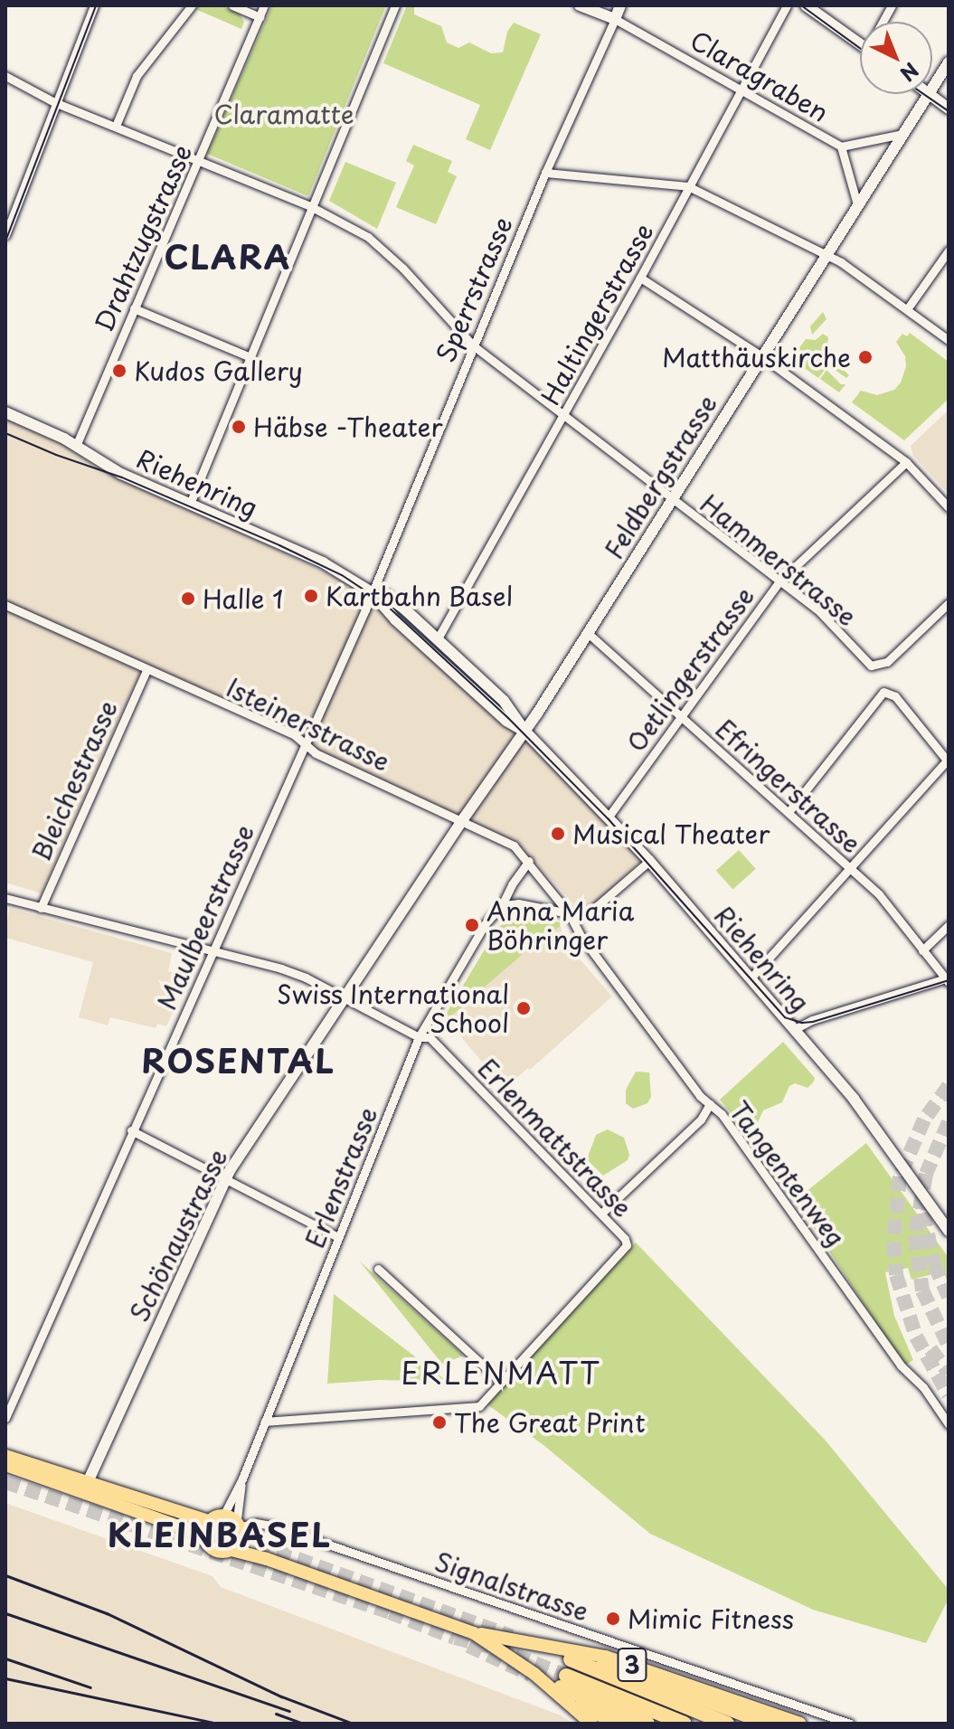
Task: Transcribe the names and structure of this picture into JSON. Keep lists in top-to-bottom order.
{
  "streets": {
    "main road": [
      "Claragraben",
      "Sperrstrasse",
      "Feldbergstrasse",
      "Riehenring",
      "Schönaustrasse",
      "3"
    ],
    "street": [
      "Drahtzugstrasse",
      "Haltingerstrasse",
      "Hammerstrasse",
      "Oetlingerstrasse",
      "Isteinerstrasse",
      "Bleichestrasse",
      "Efringerstrasse",
      "Maulbeerstrasse",
      "Erlenmattstrasse",
      "Tangentenweg",
      "Erlenstrasse",
      "Signalstrasse"
    ]
  },
  "crossings": [
    ["Claragraben", "Sperrstrasse"],
    ["Claragraben", "Haltingerstrasse"],
    ["Claragraben", "Feldbergstrasse"],
    ["Drahtzugstrasse", "Riehenring"],
    ["Drahtzugstrasse", "Hammerstrasse"],
    ["Sperrstrasse", "Riehenring"],
    ["Sperrstrasse", "Hammerstrasse"],
    ["Sperrstrasse", "Maulbeerstrasse"],
    ["Haltingerstrasse", "Riehenring"],
    ["Haltingerstrasse", "Hammerstrasse"],
    ["Feldbergstrasse", "Riehenring"],
    ["Feldbergstrasse", "Hammerstrasse"],
    ["Feldbergstrasse", "Efringerstrasse"],
    ["Feldbergstrasse", "Schönaustrasse"],
    ["Riehenring", "Oetlingerstrasse"],
    ["Riehenring", "Maulbeerstrasse"],
    ["Riehenring", "Schönaustrasse"],
    ["Hammerstrasse", "Oetlingerstrasse"],
    ["Oetlingerstrasse", "Efringerstrasse"],
    ["Isteinerstrasse", "Bleichestrasse"],
    ["Isteinerstrasse", "Maulbeerstrasse"],
    ["Isteinerstrasse", "Tangentenweg"],
    ["Isteinerstrasse", "Erlenstrasse"],
    ["Isteinerstrasse", "Schönaustrasse"],
    ["Bleichestrasse", "Erlenmattstrasse"],
    ["Maulbeerstrasse", "Erlenmattstrasse"],
    ["Erlenmattstrasse", "Erlenstrasse"],
    ["Erlenmattstrasse", "Schönaustrasse"],
    ["Erlenstrasse", "Signalstrasse"],
    ["Erlenstrasse", "3"],
    ["Signalstrasse", "3"]
  ],
  "districts": [
    "CLARA",
    "ROSENTAL",
    "ERLENMATT",
    "KLEINBASEL"
  ],
  "parks": ["Claramatte"],
  "places": [
    "Matthäuskirche",
    "Kudos Gallery",
    "Häbse -Theater",
    "Kartbahn Basel",
    "Halle 1",
    "Musical Theater",
    "Anna Maria Böhringer",
    "Swiss International School",
    "The Great Print",
    "Mimic Fitness"
  ],
  "north": "bottom right"
}
